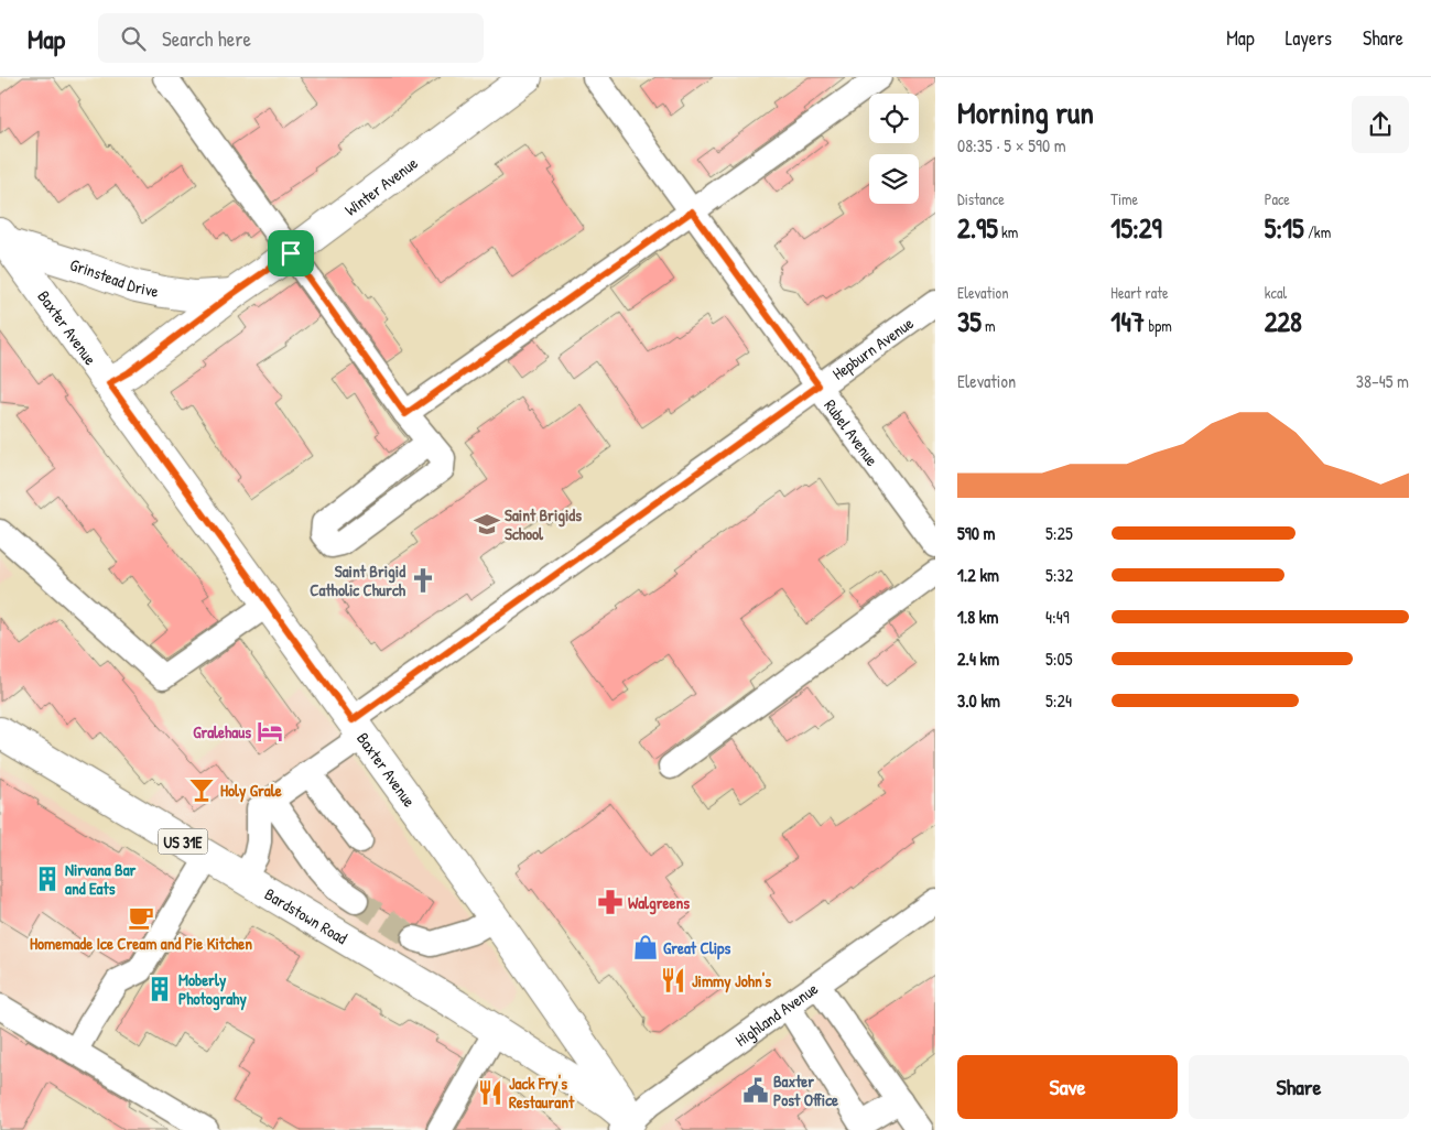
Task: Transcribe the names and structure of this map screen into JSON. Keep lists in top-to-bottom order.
{
  "streets": {
    "main road": [
      "Winter Avenue",
      "Grinstead Drive",
      "Baxter Avenue",
      "US 31E",
      "Bardstown Road"
    ],
    "street": ["Hepburn Avenue", "Rubel Avenue", "Highland Avenue"]
  },
  "crossings": [
    ["Winter Avenue", "Grinstead Drive"],
    ["Winter Avenue", "Baxter Avenue"],
    ["Grinstead Drive", "Baxter Avenue"],
    ["Baxter Avenue", "Hepburn Avenue"],
    ["Baxter Avenue", "Bardstown Road"],
    ["Baxter Avenue", "Highland Avenue"],
    ["Hepburn Avenue", "Rubel Avenue"],
    ["Bardstown Road", "Highland Avenue"]
  ],
  "places": {
    "school or university": ["Saint Brigids School"],
    "church": ["Saint Brigid Catholic Church"],
    "hotel": ["Gralehaus"],
    "bar": ["Holy Grale"],
    "building": ["Nirvana Bar and Eats", "Moberly Photograhy"],
    "pharmacy": ["Walgreens"],
    "cafe": ["Homemade Ice Cream and Pie Kitchen"],
    "shop": ["Great Clips"],
    "restaurant": ["Jimmy John's", "Jack Fry's Restaurant"],
    "public building": ["Baxter Post Office"]
  },
  "page": {
    "header": "Map",
    "search": "Search here",
    "nav": ["Map", "Layers", "Share"],
    "heading": ["Morning run", "08:35 · 5 × 590 m"],
    "stats": [
      ["Distance", "2.95 km"],
      ["Time", "15:29"],
      ["Pace", "5:15 /km"],
      ["Elevation", "35 m"],
      ["Heart rate", "147 bpm"],
      ["kcal", "228"]
    ],
    "chart": ["Elevation", "38–45 m"],
    "list": [
      {
        "name": "590 m",
        "note": "5:25"
      },
      {
        "name": "1.2 km",
        "note": "5:32"
      },
      {
        "name": "1.8 km",
        "note": "4:49"
      },
      {
        "name": "2.4 km",
        "note": "5:05"
      },
      {
        "name": "3.0 km",
        "note": "5:24"
      }
    ],
    "buttons": ["Save", "Share"]
  }
}
